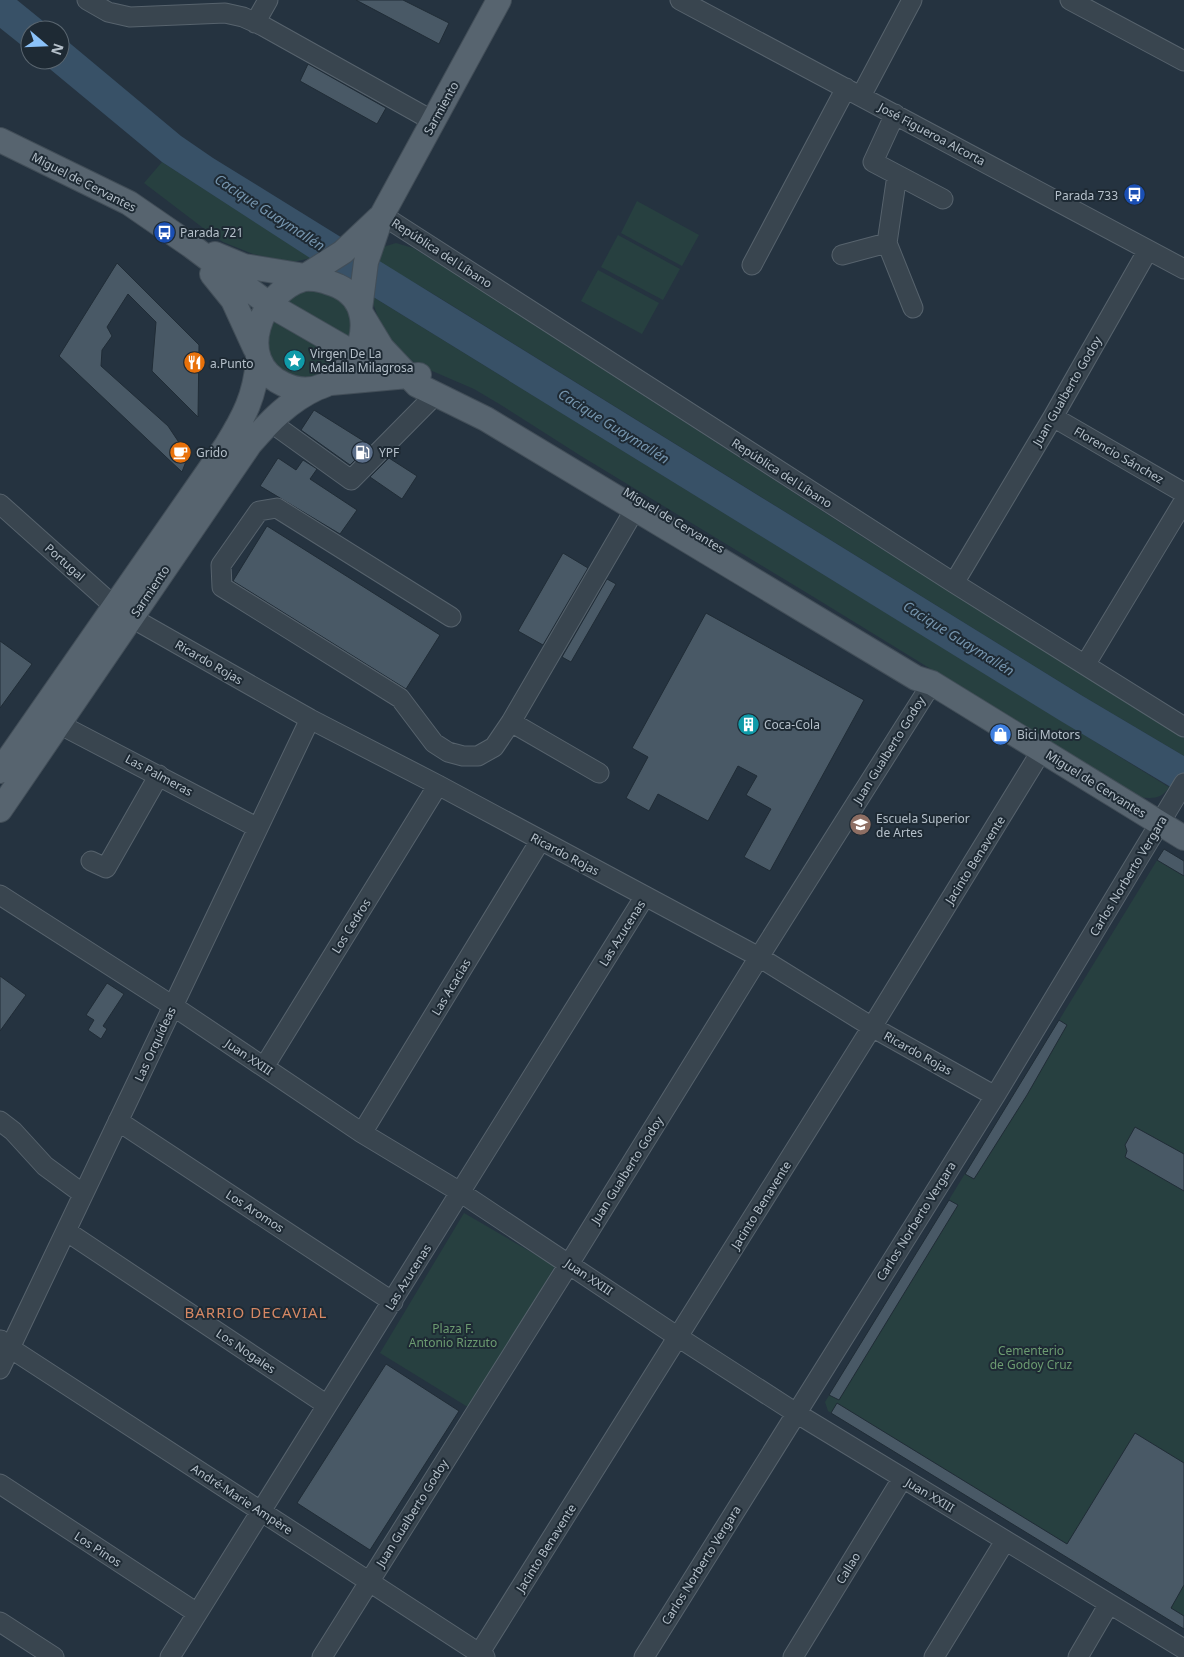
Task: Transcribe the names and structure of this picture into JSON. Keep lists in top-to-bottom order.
{
  "streets": {
    "main road": ["Sarmiento", "Miguel de Cervantes"],
    "street": [
      "José Figueroa Alcorta",
      "República del Líbano",
      "Juan Gualberto Godoy",
      "Florencio Sánchez",
      "Portugal",
      "Ricardo Rojas",
      "Las Palmeras",
      "Jacinto Benavente",
      "Carlos Norberto Vergara",
      "Los Cedros",
      "Las Azucenas",
      "Las Acacias",
      "Las Orquídeas",
      "Juan XXIII",
      "Los Aromos",
      "Los Nogales",
      "André-Marie Ampère",
      "Los Pinos",
      "Callao"
    ]
  },
  "crossings": [
    ["Sarmiento", "Miguel de Cervantes"],
    ["Sarmiento", "República del Líbano"],
    ["Sarmiento", "Portugal"],
    ["Sarmiento", "Ricardo Rojas"],
    ["Sarmiento", "Las Palmeras"],
    ["José Figueroa Alcorta", "Juan Gualberto Godoy"],
    ["Miguel de Cervantes", "Juan Gualberto Godoy"],
    ["Miguel de Cervantes", "Jacinto Benavente"],
    ["Miguel de Cervantes", "Carlos Norberto Vergara"],
    ["República del Líbano", "Juan Gualberto Godoy"],
    ["Juan Gualberto Godoy", "Florencio Sánchez"],
    ["Juan Gualberto Godoy", "Ricardo Rojas"],
    ["Juan Gualberto Godoy", "Juan XXIII"],
    ["Juan Gualberto Godoy", "André-Marie Ampère"],
    ["Portugal", "Ricardo Rojas"],
    ["Ricardo Rojas", "Jacinto Benavente"],
    ["Ricardo Rojas", "Carlos Norberto Vergara"],
    ["Ricardo Rojas", "Los Cedros"],
    ["Ricardo Rojas", "Las Azucenas"],
    ["Ricardo Rojas", "Las Acacias"],
    ["Ricardo Rojas", "Las Orquídeas"],
    ["Las Palmeras", "Las Orquídeas"],
    ["Jacinto Benavente", "Juan XXIII"],
    ["Jacinto Benavente", "André-Marie Ampère"],
    ["Carlos Norberto Vergara", "Juan XXIII"],
    ["Los Cedros", "Juan XXIII"],
    ["Las Azucenas", "Juan XXIII"],
    ["Las Azucenas", "Los Aromos"],
    ["Las Azucenas", "Los Nogales"],
    ["Las Azucenas", "André-Marie Ampère"],
    ["Las Azucenas", "Los Pinos"],
    ["Las Acacias", "Juan XXIII"],
    ["Las Orquídeas", "Juan XXIII"],
    ["Las Orquídeas", "Los Aromos"],
    ["Las Orquídeas", "Los Nogales"],
    ["Las Orquídeas", "André-Marie Ampère"],
    ["Juan XXIII", "Callao"]
  ],
  "districts": ["BARRIO DECAVIAL"],
  "water": ["Cacique Guaymallén"],
  "parks": ["Plaza F. Antonio Rizzuto", "Cementerio de Godoy Cruz"],
  "places": {
    "bus stop": ["Parada 733", "Parada 721"],
    "place": ["Virgen De La Medalla Milagrosa"],
    "restaurant": ["a.Punto"],
    "cafe": ["Grido"],
    "fuel station": ["YPF"],
    "building": ["Coca-Cola"],
    "shop": ["Bici Motors"],
    "school or university": ["Escuela Superior de Artes"]
  },
  "north": "right"
}
